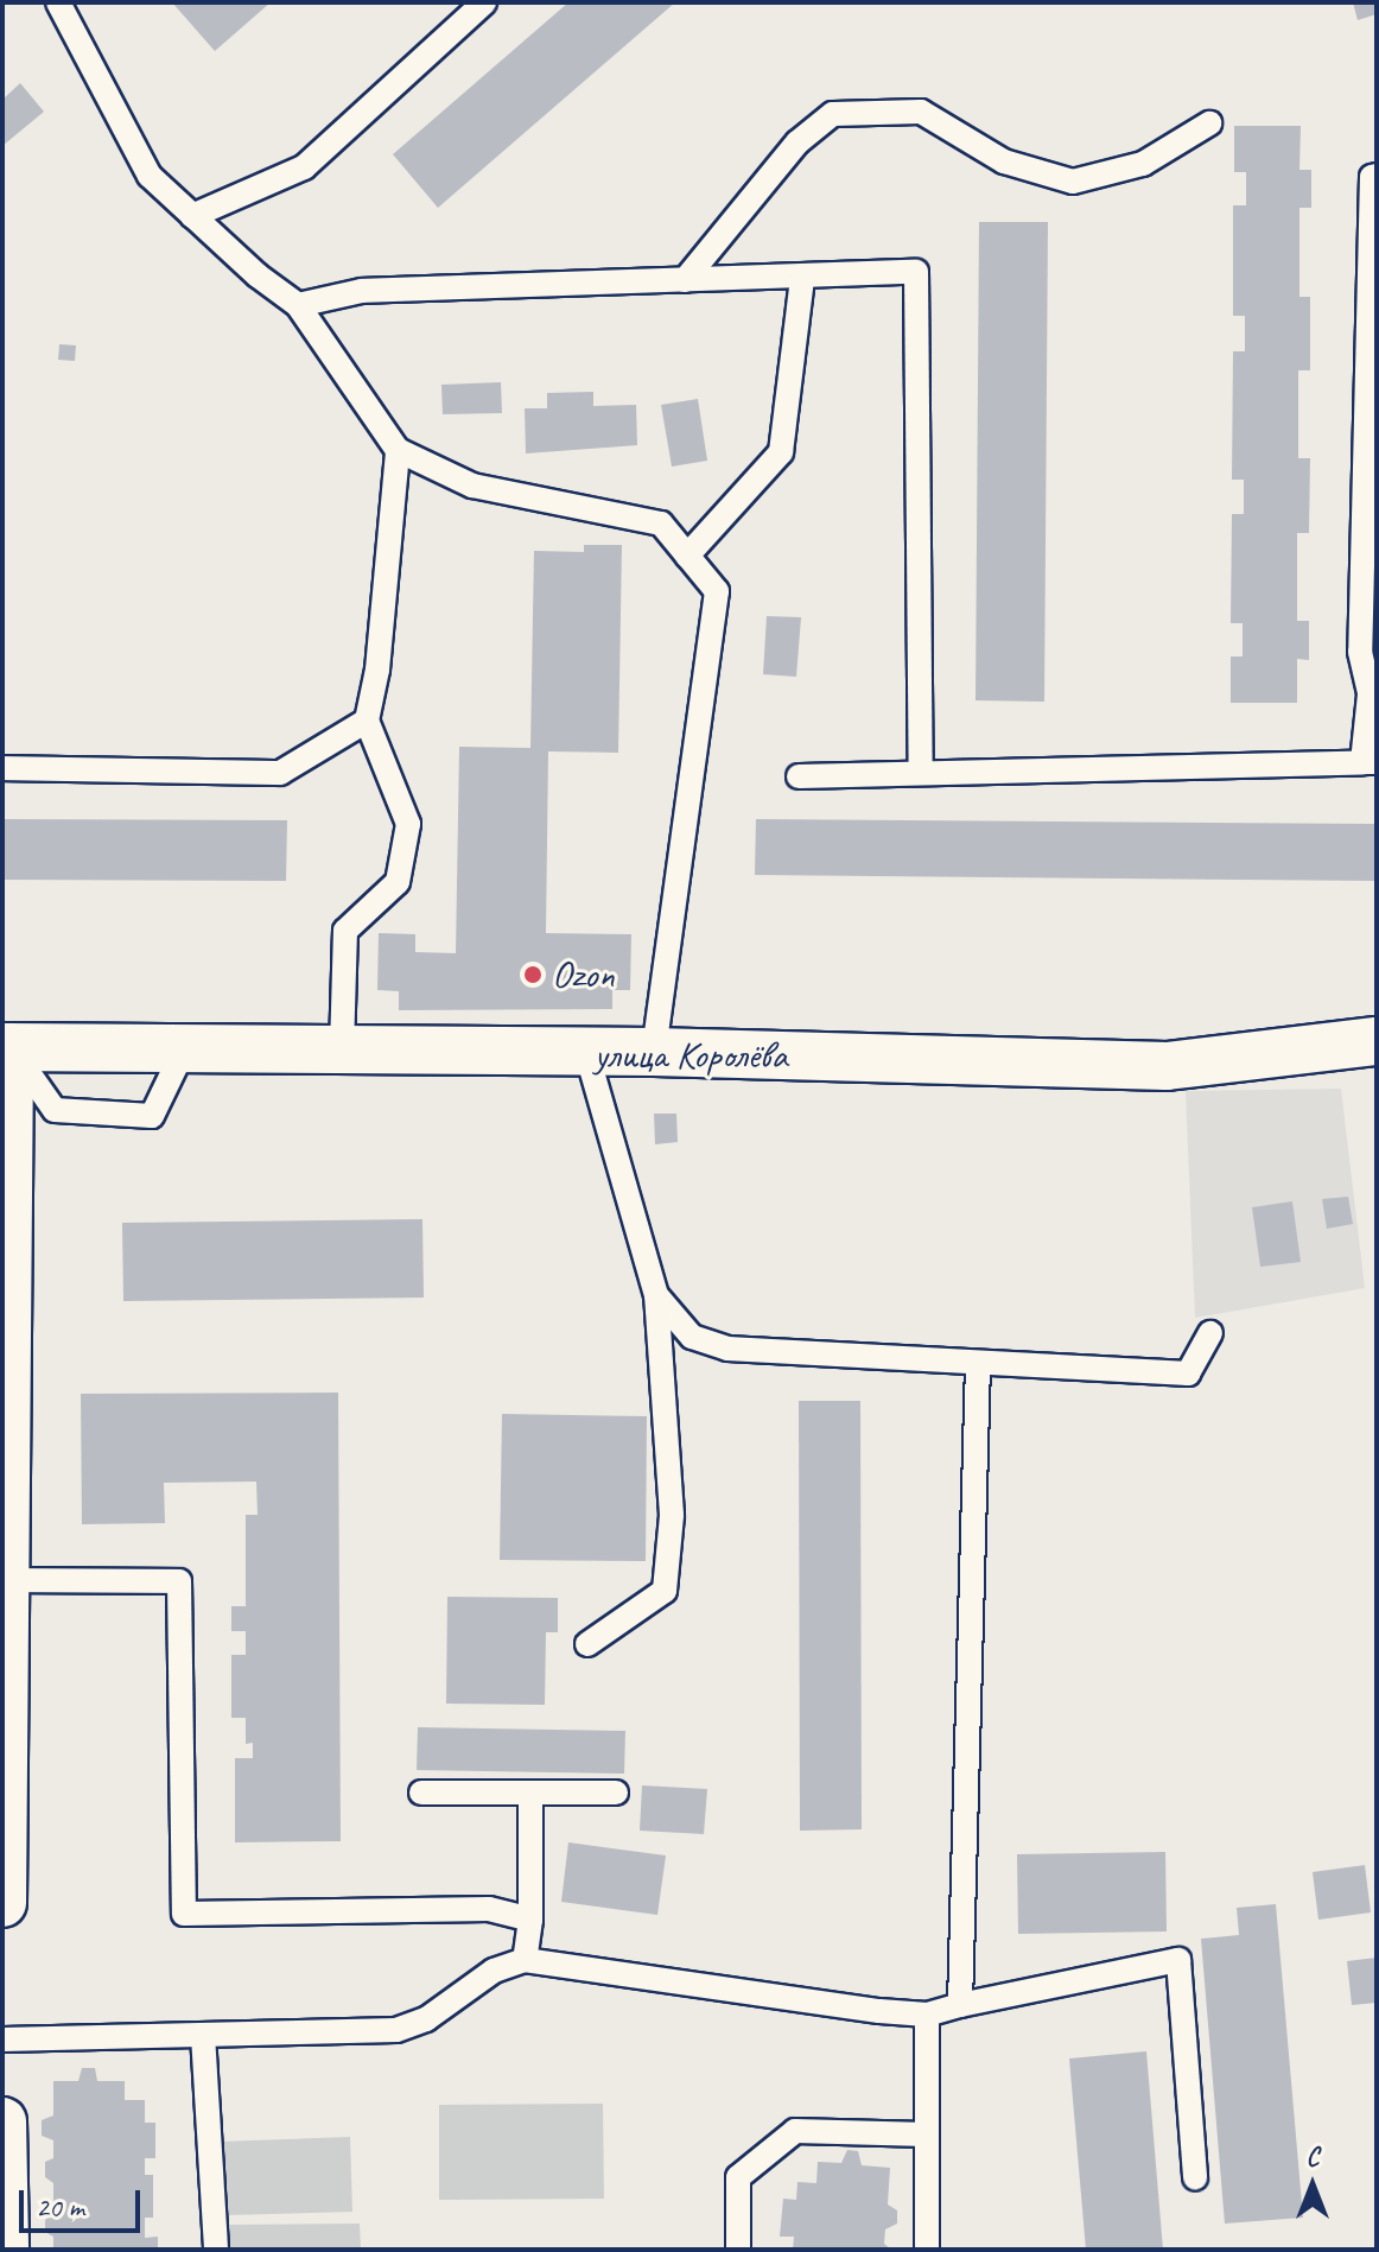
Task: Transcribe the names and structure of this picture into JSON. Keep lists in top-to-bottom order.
{
  "streets": {
    "street": ["улица Королёва"]
  },
  "places": ["Ozon"],
  "scale_bar": "20 m",
  "north": "top"
}
